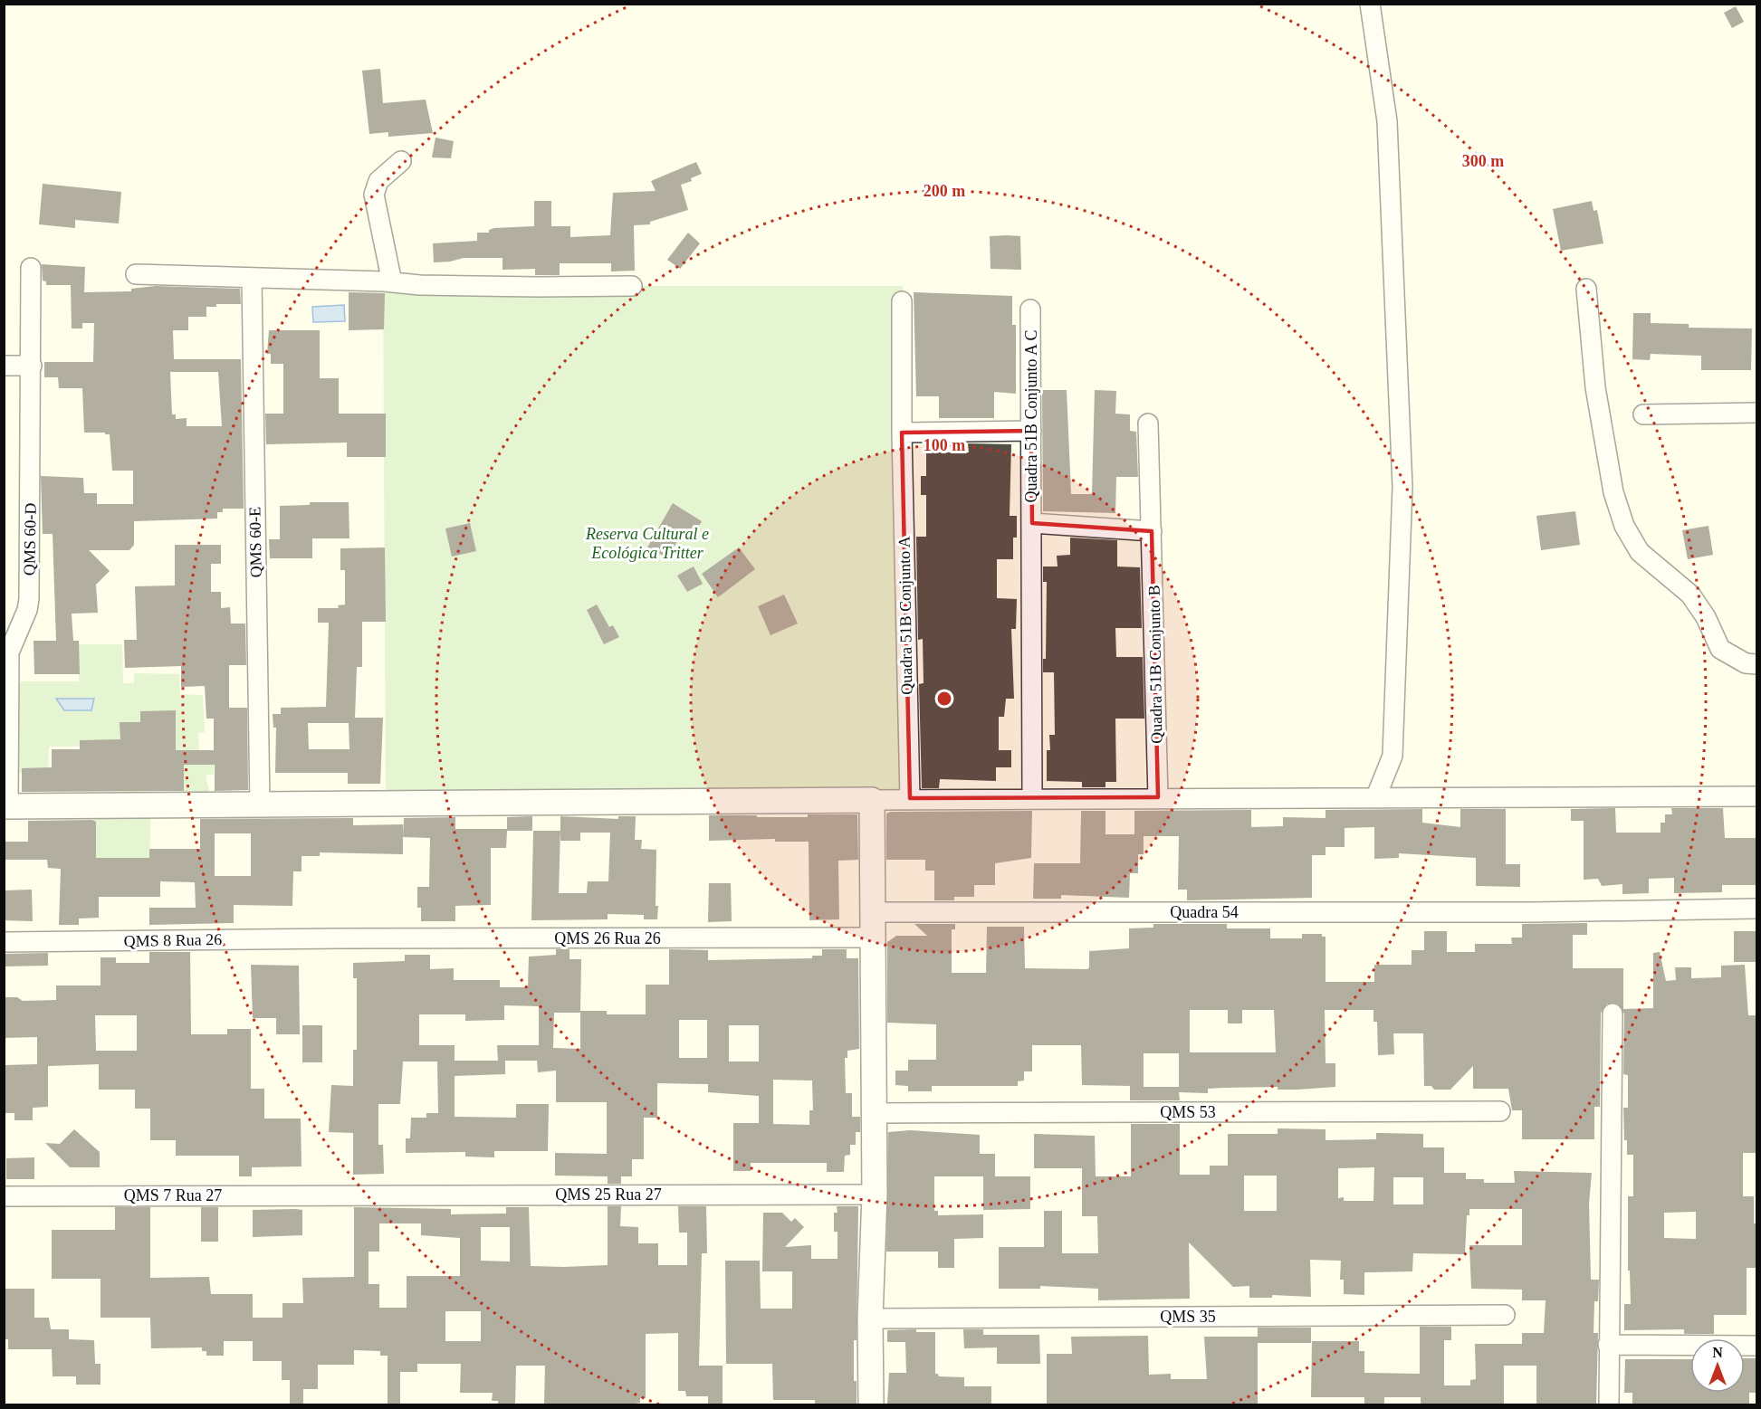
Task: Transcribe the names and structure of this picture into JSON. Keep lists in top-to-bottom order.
{
  "streets": {
    "street": [
      "Quadra 51B Conjunto A C",
      "QMS 60-D",
      "QMS 60-E",
      "Quadra 51B Conjunto A",
      "Quadra 51B Conjunto B",
      "Quadra 54",
      "QMS 26 Rua 26",
      "QMS 8 Rua 26",
      "QMS 53",
      "QMS 25 Rua 27",
      "QMS 7 Rua 27",
      "QMS 35"
    ]
  },
  "crossings": [
    ["QMS 26 Rua 26", "QMS 8 Rua 26"],
    ["QMS 25 Rua 27", "QMS 7 Rua 27"]
  ],
  "parks": ["Reserva Cultural e Ecológica Tritter"],
  "north": "top",
  "rings": ["300 m", "200 m", "100 m"]
}
